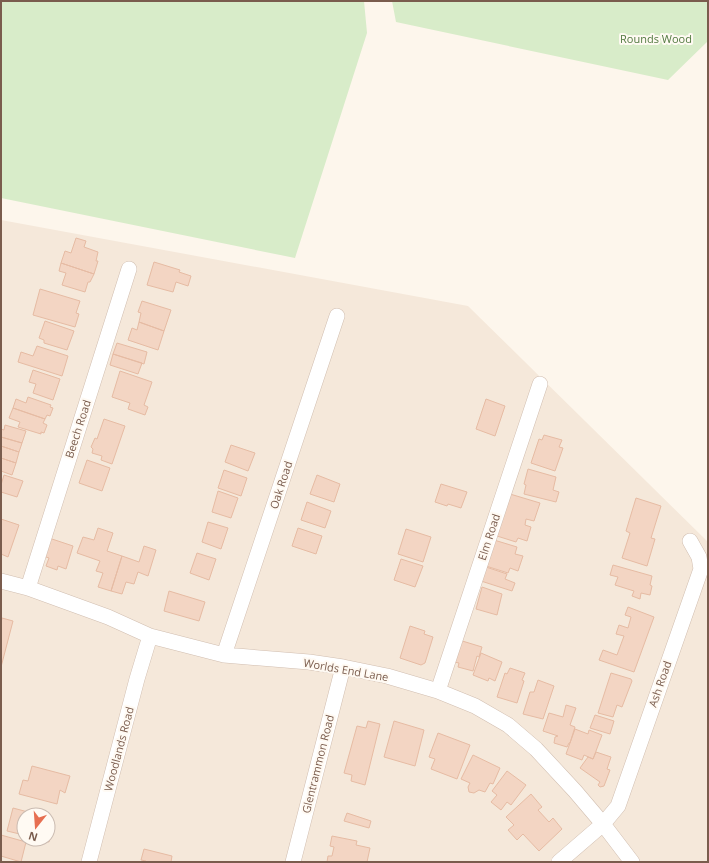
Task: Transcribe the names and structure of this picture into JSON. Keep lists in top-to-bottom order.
{
  "streets": {
    "street": [
      "Beech Road",
      "Oak Road",
      "Elm Road",
      "Worlds End Lane",
      "Ash Road",
      "Woodlands Road",
      "Glentrammon Road"
    ]
  },
  "crossings": [
    ["Beech Road", "Worlds End Lane"],
    ["Oak Road", "Worlds End Lane"],
    ["Elm Road", "Worlds End Lane"],
    ["Worlds End Lane", "Ash Road"],
    ["Worlds End Lane", "Woodlands Road"],
    ["Worlds End Lane", "Glentrammon Road"]
  ],
  "parks": ["Rounds Wood"],
  "north": "bottom"
}
